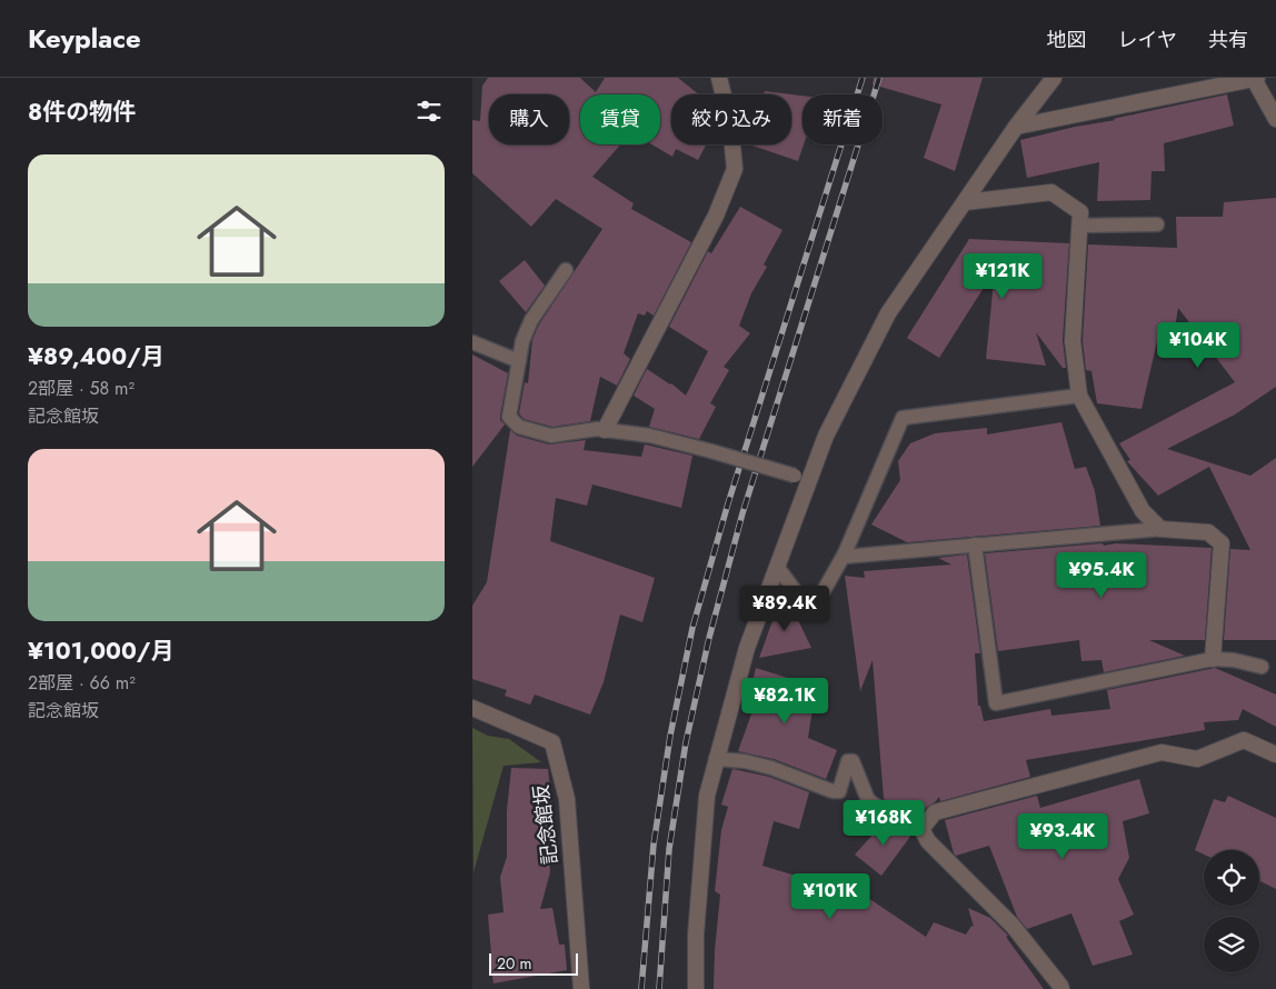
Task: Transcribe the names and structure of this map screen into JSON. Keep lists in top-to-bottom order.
{
  "streets": {
    "street": ["記念館坂"]
  },
  "scale_bar": "20 m",
  "page": {
    "header": "Keyplace",
    "nav": ["地図", "レイヤ", "共有"],
    "heading": "8件の物件",
    "chip": [
      "購入",
      "賃貸",
      "絞り込み",
      "新着"
    ],
    "list": [
      {
        "name": "¥89,400/月",
        "note": "2部屋 · 58 m² · 記念館坂"
      },
      {
        "name": "¥101,000/月",
        "note": "2部屋 · 66 m² · 記念館坂"
      }
    ],
    "price": [
      "¥121K",
      "¥104K",
      "¥95.4K",
      "¥89.4K",
      "¥82.1K",
      "¥168K",
      "¥93.4K",
      "¥101K"
    ],
    "scale": "20 m"
  }
}
